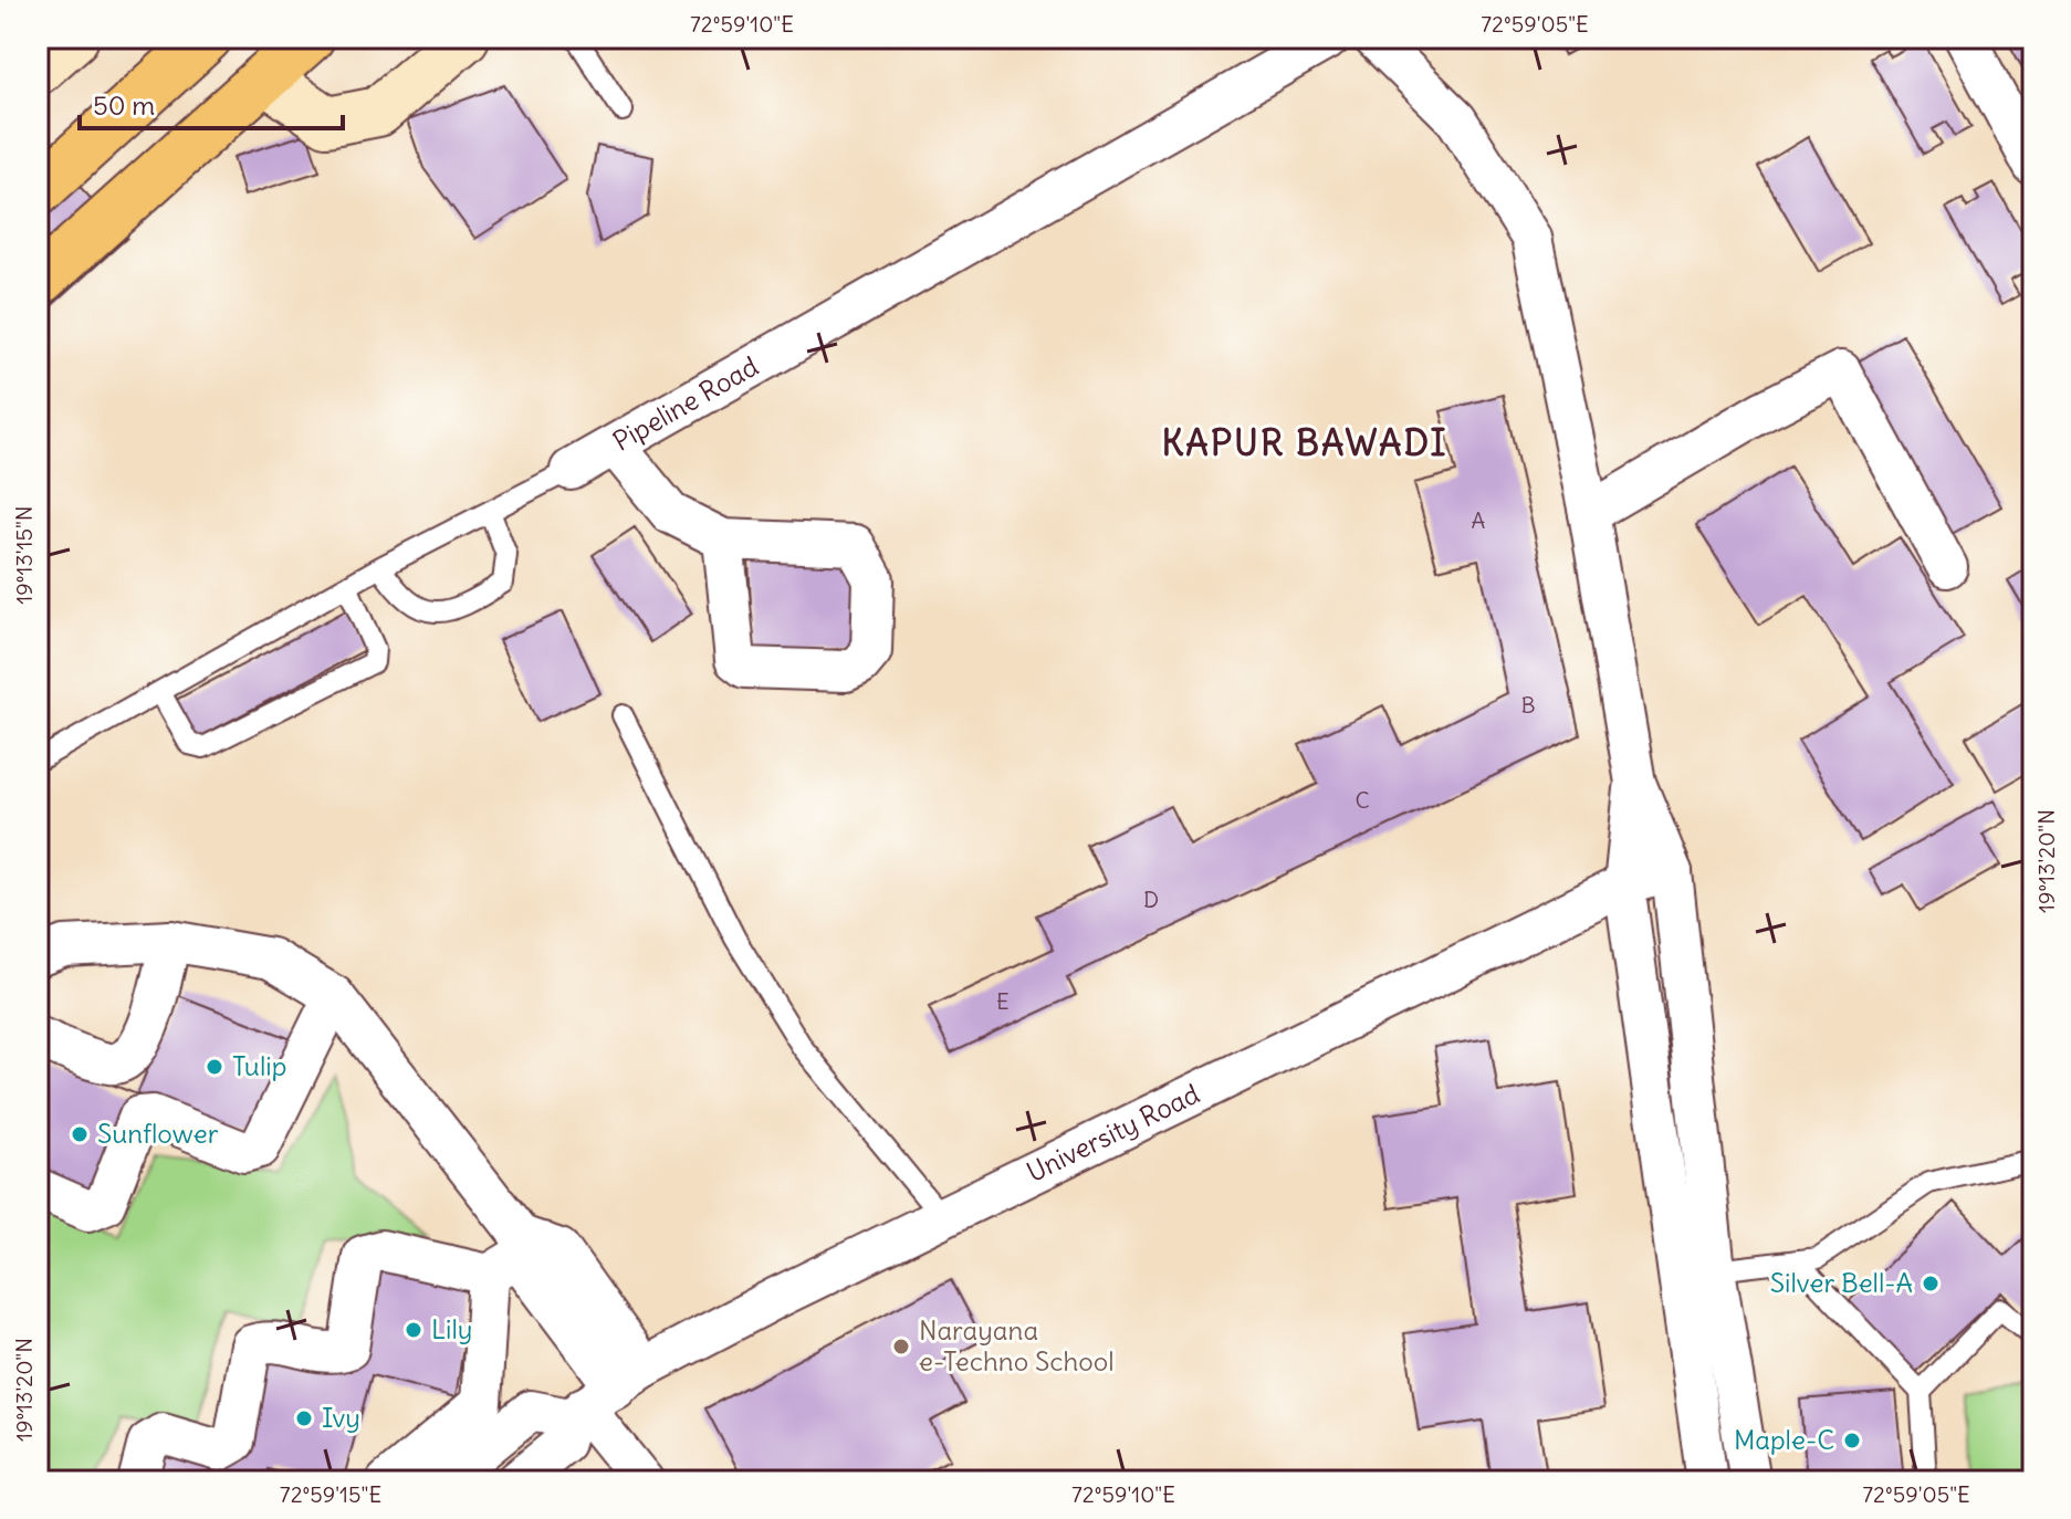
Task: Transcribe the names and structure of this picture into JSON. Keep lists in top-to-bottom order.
{
  "streets": {
    "street": ["Pipeline Road", "University Road"]
  },
  "districts": ["KAPUR BAWADI"],
  "places": [
    "Tulip",
    "Sunflower",
    "Silver Bell-A",
    "Lily",
    "Narayana e-Techno School",
    "Ivy",
    "Maple-C"
  ],
  "house_numbers": [
    "A",
    "B",
    "C",
    "D",
    "E"
  ],
  "scale_bar": "50 m",
  "coordinates": [
    "72°59'10\"E",
    "72°59'05\"E",
    "19°13'15\"N",
    "19°13'20\"N",
    "72°59'15\"E"
  ]
}
